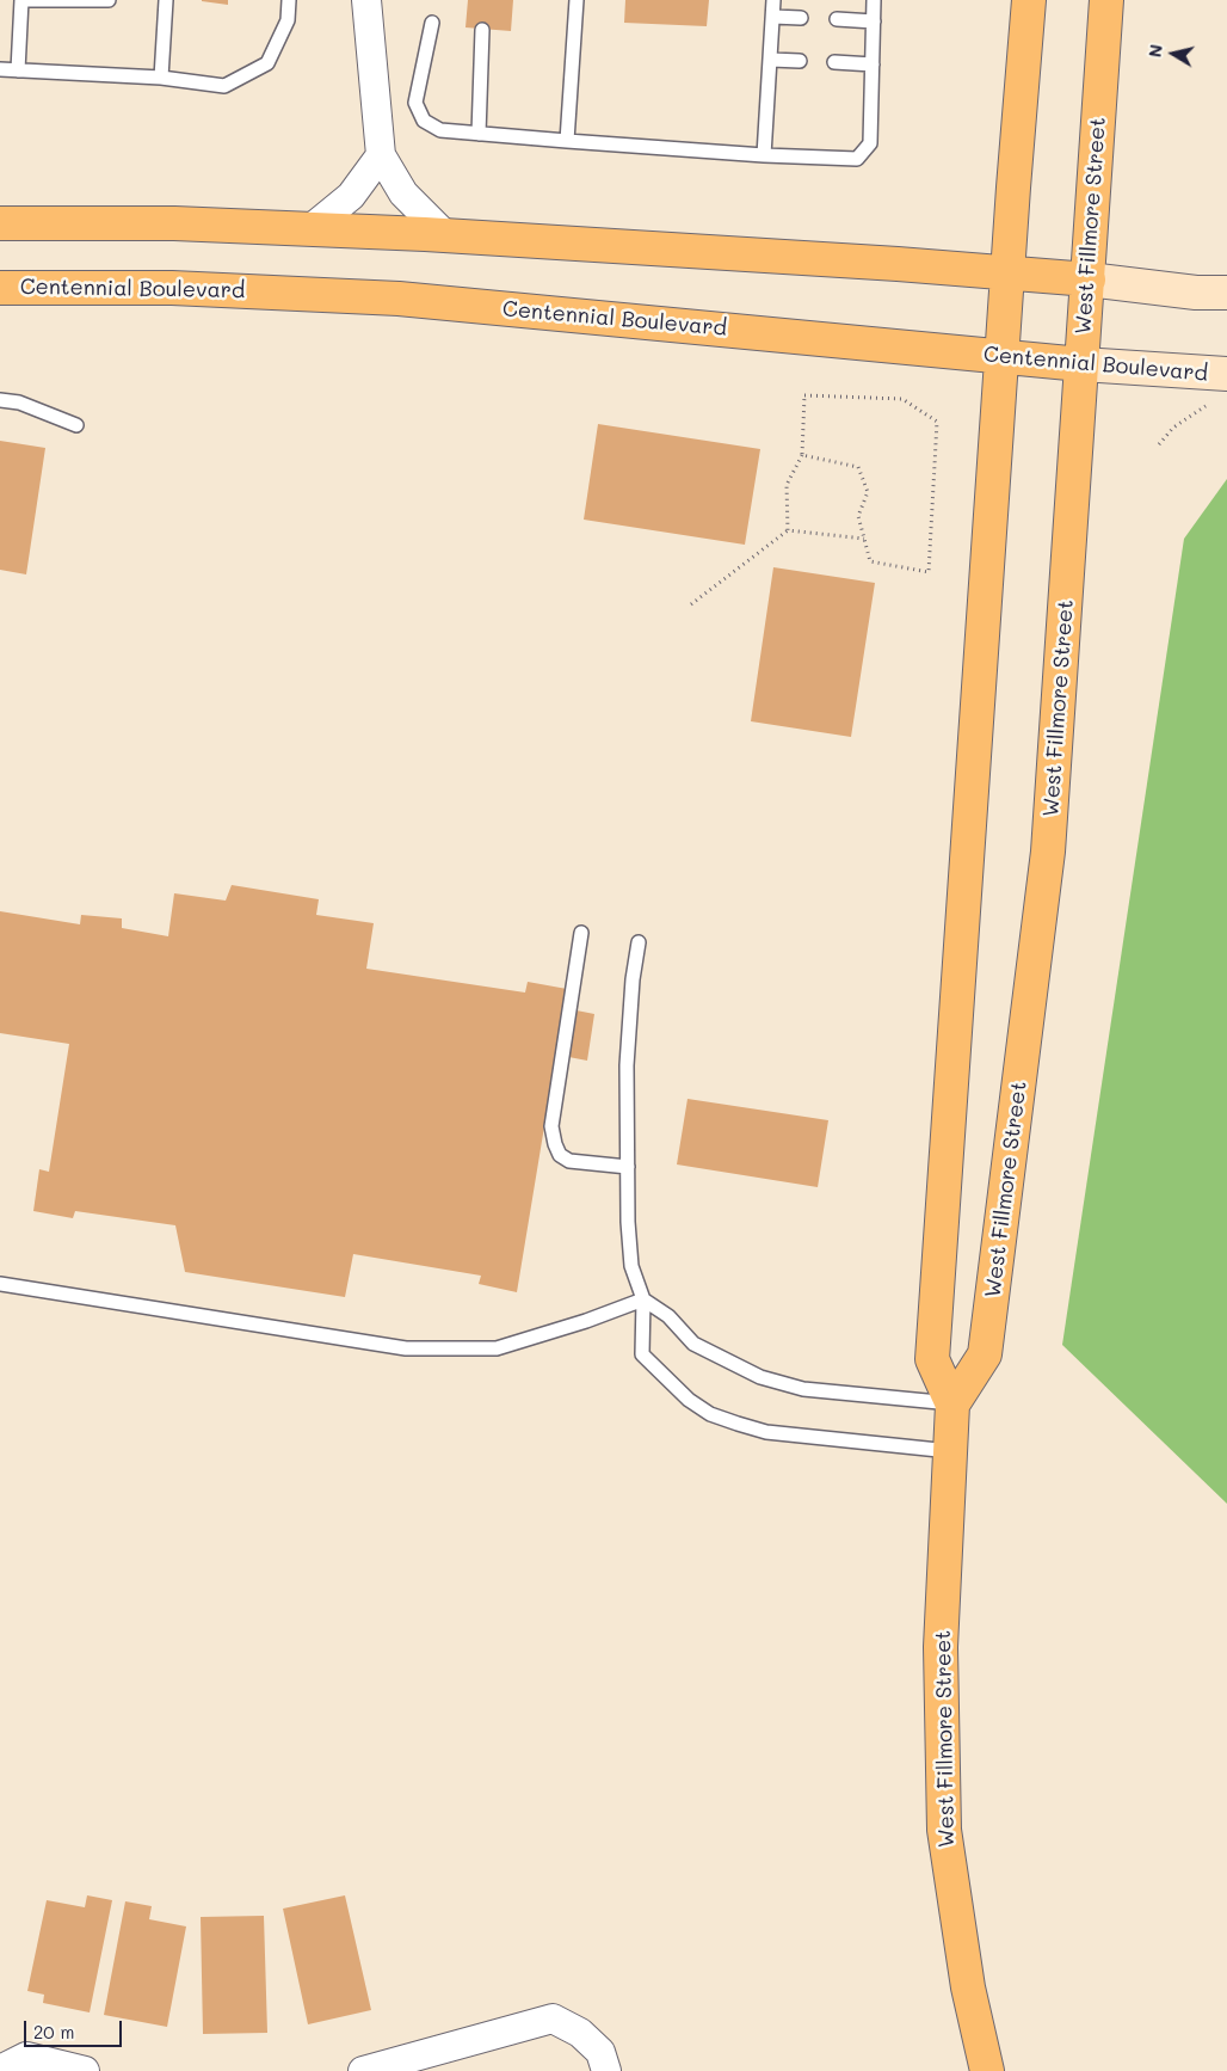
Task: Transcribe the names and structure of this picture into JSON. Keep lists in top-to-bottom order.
{
  "streets": {
    "main road": ["West Fillmore Street", "Centennial Boulevard"]
  },
  "crossings": [
    ["West Fillmore Street", "Centennial Boulevard"]
  ],
  "scale_bar": "20 m",
  "north": "left"
}
